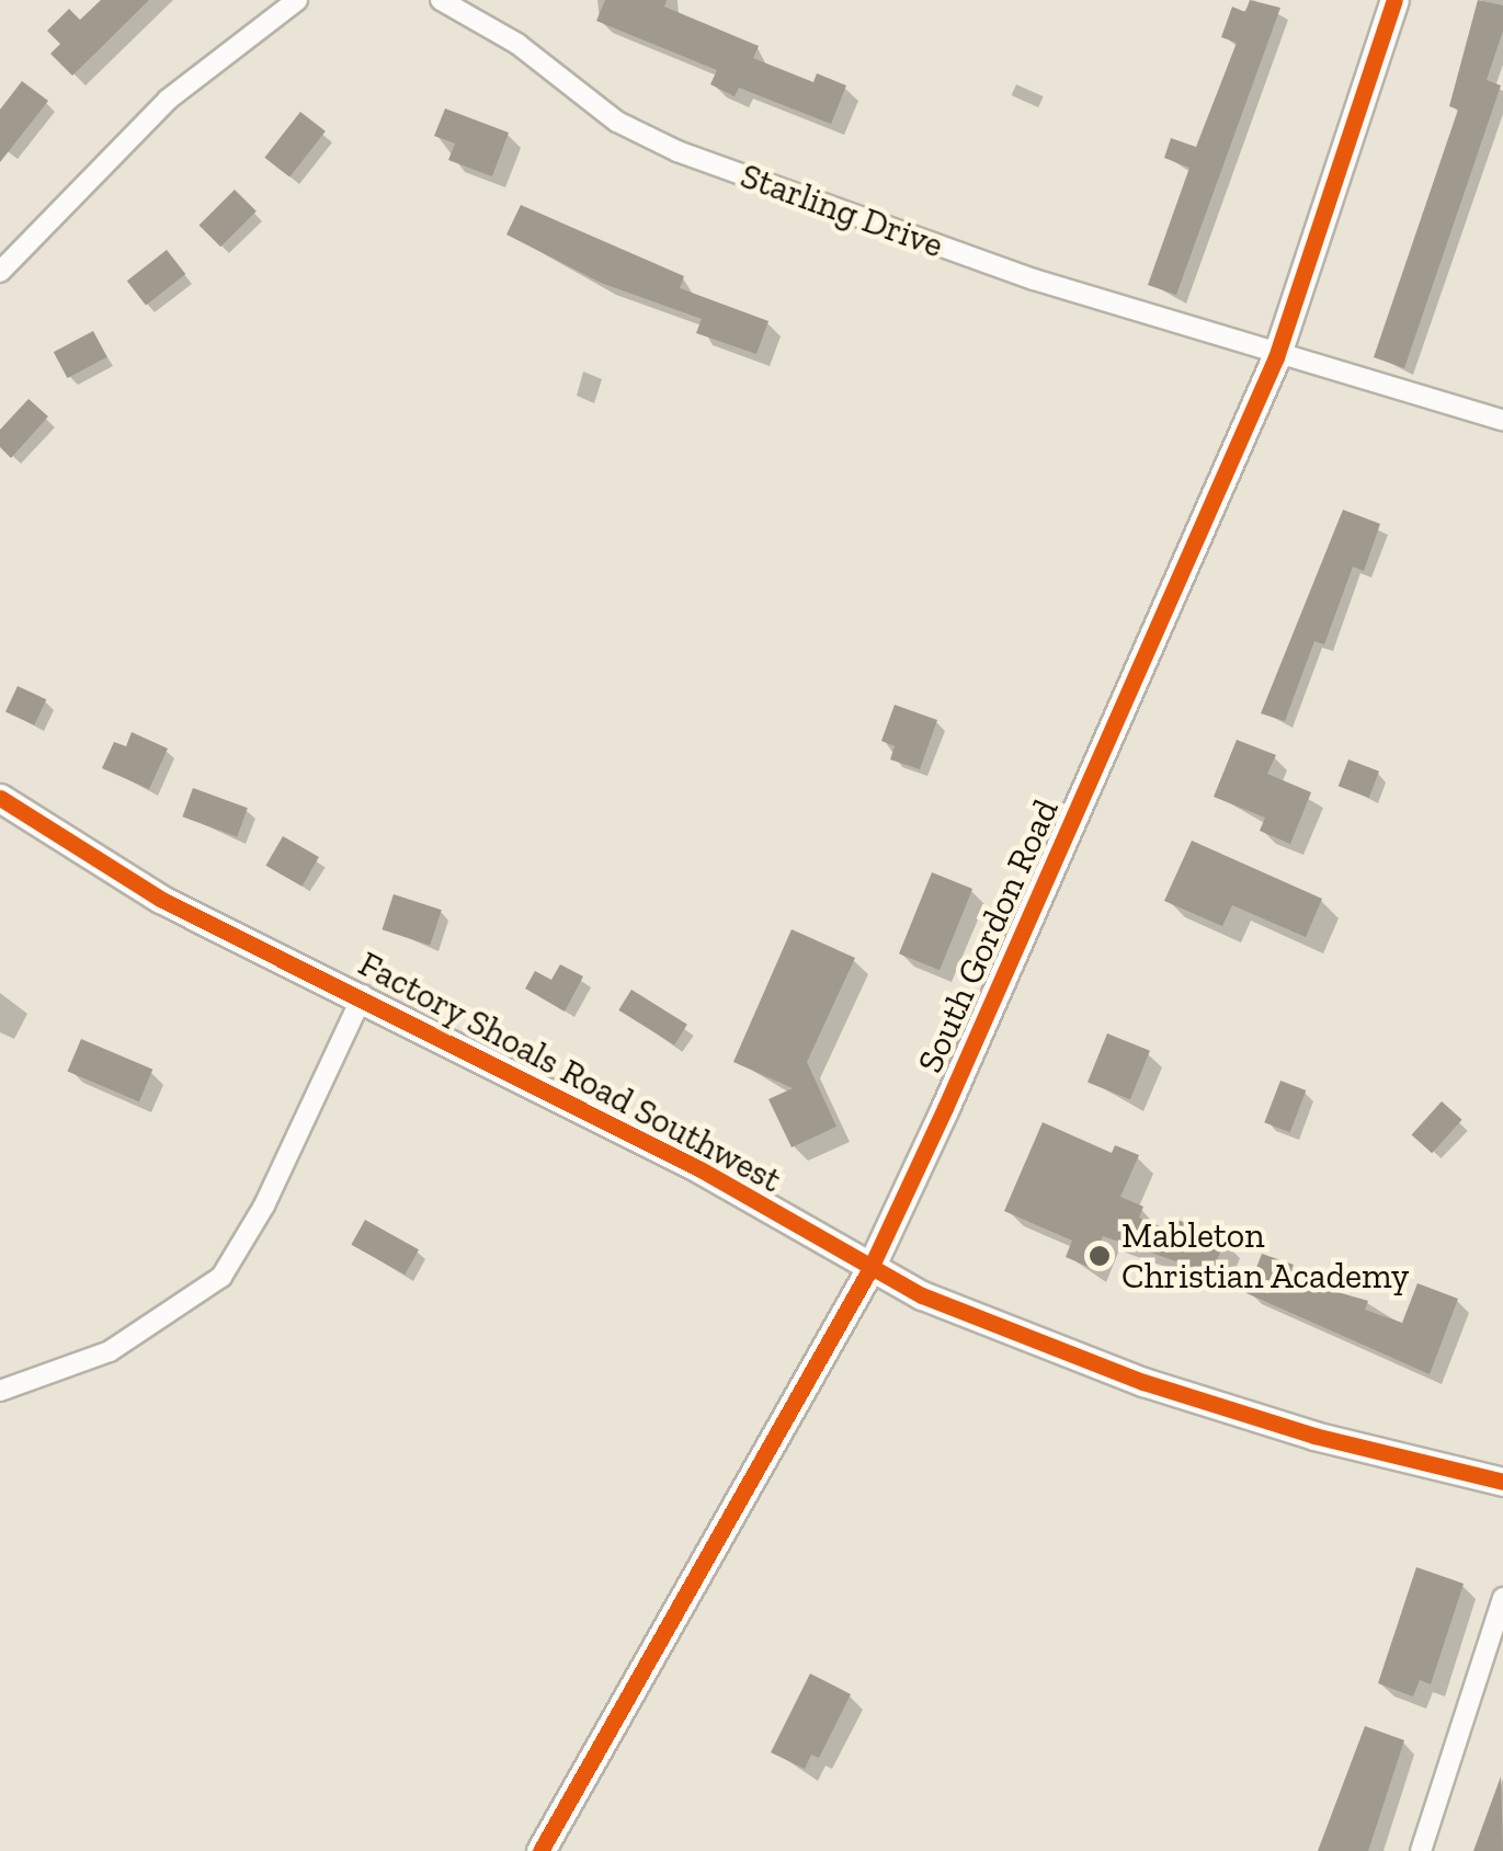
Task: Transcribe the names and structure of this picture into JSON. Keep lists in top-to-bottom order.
{
  "streets": {
    "street": ["Starling Drive", "South Gordon Road", "Factory Shoals Road Southwest"]
  },
  "crossings": [
    ["Starling Drive", "South Gordon Road"],
    ["South Gordon Road", "Factory Shoals Road Southwest"]
  ],
  "places": ["Mableton Christian Academy"]
}
